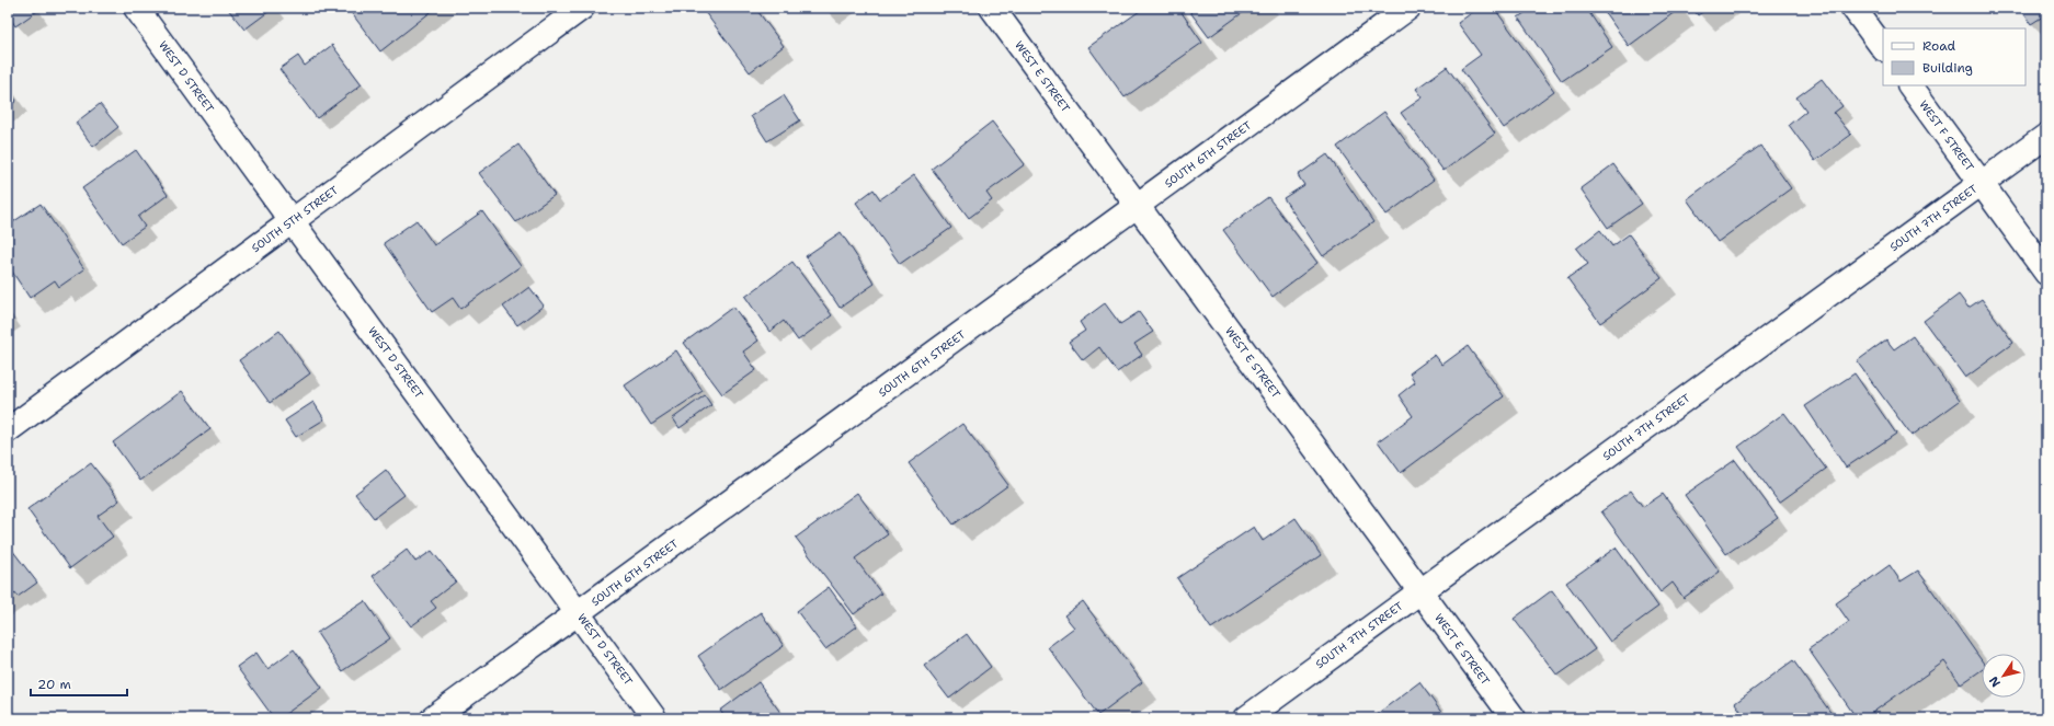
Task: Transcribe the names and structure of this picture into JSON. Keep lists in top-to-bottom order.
{
  "streets": {
    "street": [
      "WEST D STREET",
      "WEST E STREET",
      "WEST F STREET",
      "SOUTH 6TH STREET",
      "SOUTH 7TH STREET",
      "SOUTH 5TH STREET"
    ]
  },
  "crossings": [
    ["WEST D STREET", "SOUTH 6TH STREET"],
    ["WEST D STREET", "SOUTH 5TH STREET"],
    ["WEST E STREET", "SOUTH 6TH STREET"],
    ["WEST E STREET", "SOUTH 7TH STREET"],
    ["WEST F STREET", "SOUTH 7TH STREET"]
  ],
  "legend": ["Road", "Building"],
  "scale_bar": "20 m",
  "north": "bottom left"
}
